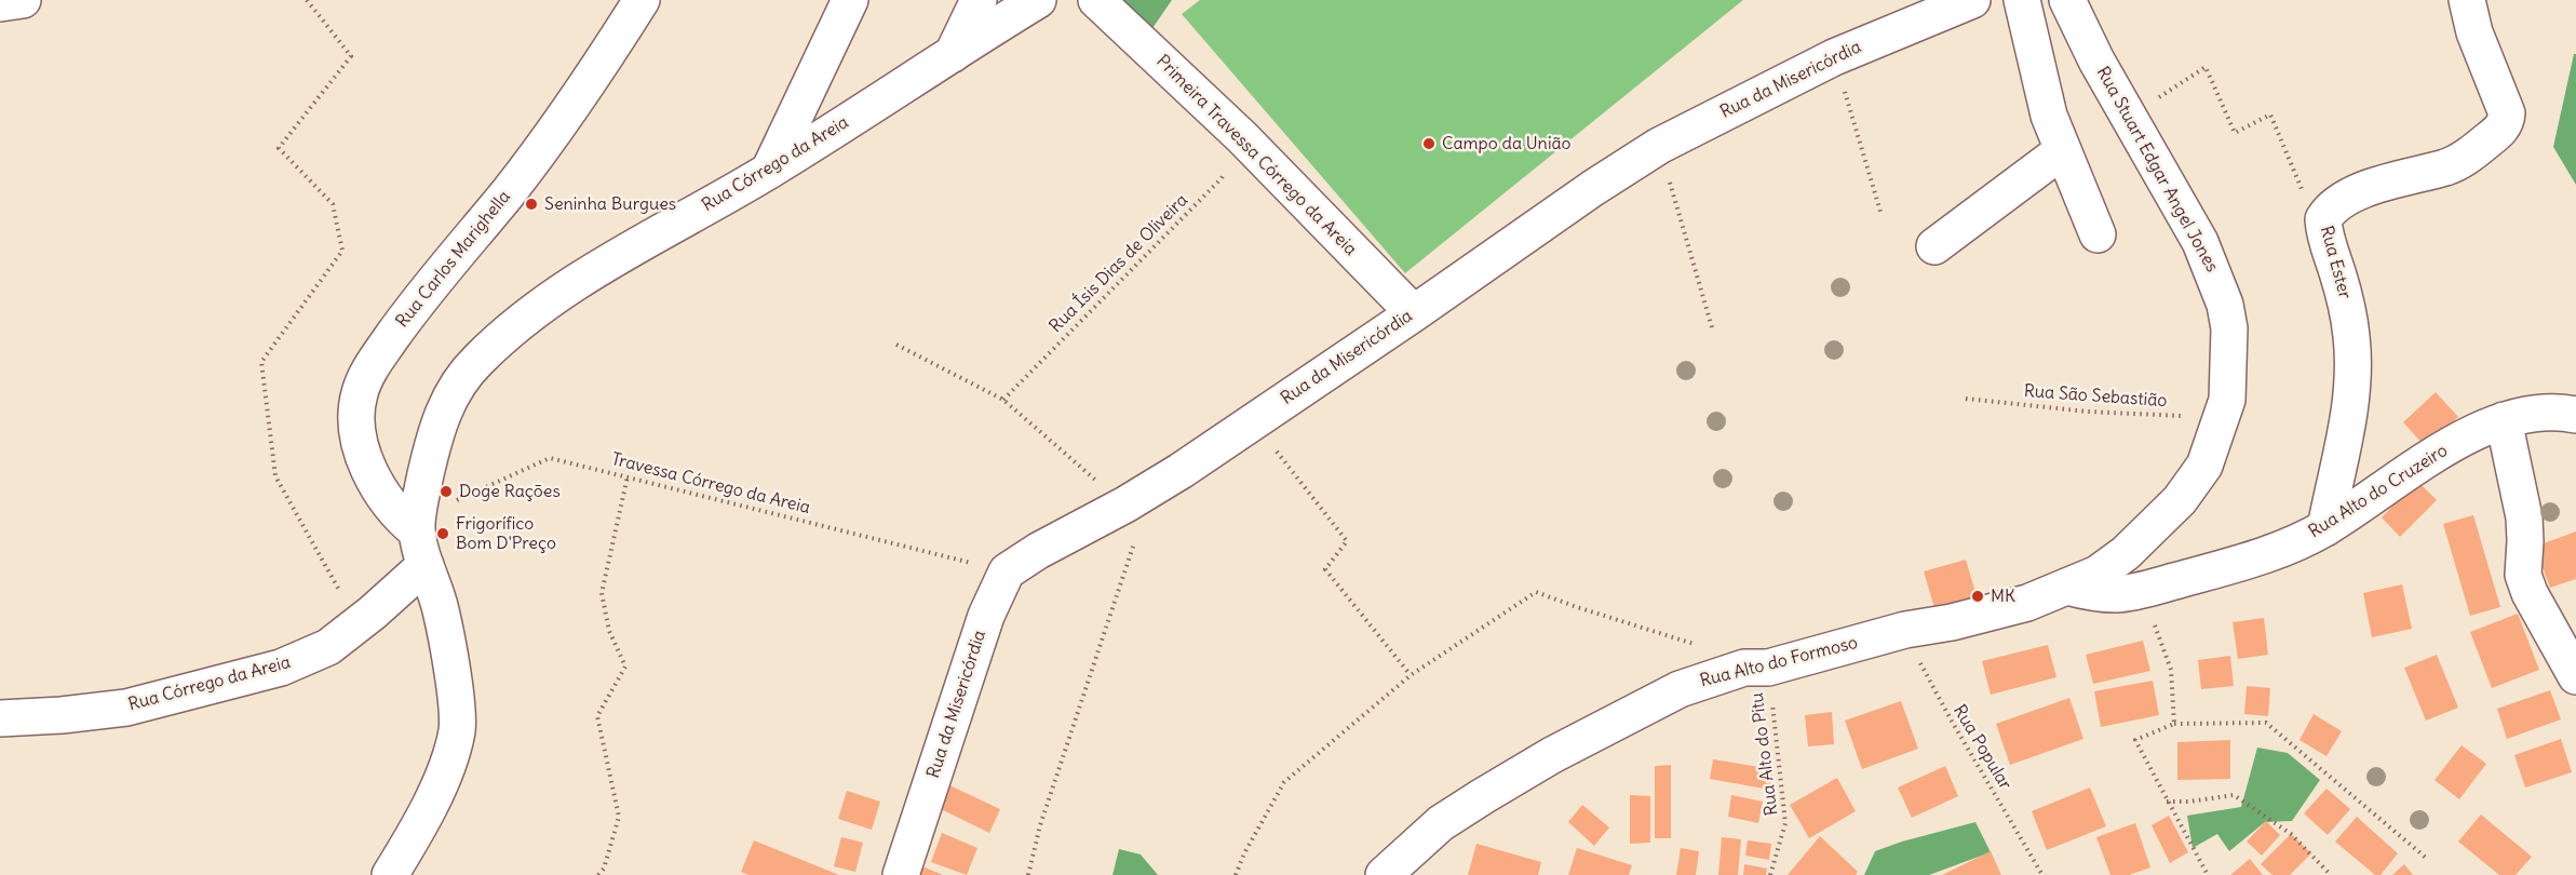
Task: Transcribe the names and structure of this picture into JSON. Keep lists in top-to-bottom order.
{
  "streets": {
    "street": [
      "Rua da Misericórdia",
      "Primeira Travessa Córrego da Areia",
      "Rua Córrego da Areia",
      "Rua Stuart Edgar Angel Jones",
      "Rua Carlos Marighella",
      "Rua Ester",
      "Rua Alto do Cruzeiro",
      "Rua Alto do Formoso"
    ],
    "path": [
      "Rua Ísis Dias de Oliveira",
      "Rua São Sebastião",
      "Travessa Córrego da Areia",
      "Rua Popular",
      "Rua Alto do Pitu"
    ]
  },
  "crossings": [
    ["Rua da Misericórdia", "Primeira Travessa Córrego da Areia"],
    ["Rua da Misericórdia", "Travessa Córrego da Areia"],
    ["Primeira Travessa Córrego da Areia", "Rua Ísis Dias de Oliveira"],
    ["Rua Córrego da Areia", "Rua Carlos Marighella"],
    ["Rua Córrego da Areia", "Travessa Córrego da Areia"],
    ["Rua Stuart Edgar Angel Jones", "Rua São Sebastião"],
    ["Rua Stuart Edgar Angel Jones", "Rua Alto do Cruzeiro"],
    ["Rua Stuart Edgar Angel Jones", "Rua Alto do Formoso"],
    ["Rua Carlos Marighella", "Travessa Córrego da Areia"],
    ["Rua Ester", "Rua Alto do Cruzeiro"],
    ["Rua Alto do Cruzeiro", "Rua Alto do Formoso"],
    ["Rua Alto do Formoso", "Rua Popular"],
    ["Rua Alto do Formoso", "Rua Alto do Pitu"]
  ],
  "places": [
    "Campo da União",
    "Seninha Burgues",
    "Doge Rações",
    "Frigorífico Bom D'Preço",
    "MK"
  ]
}
